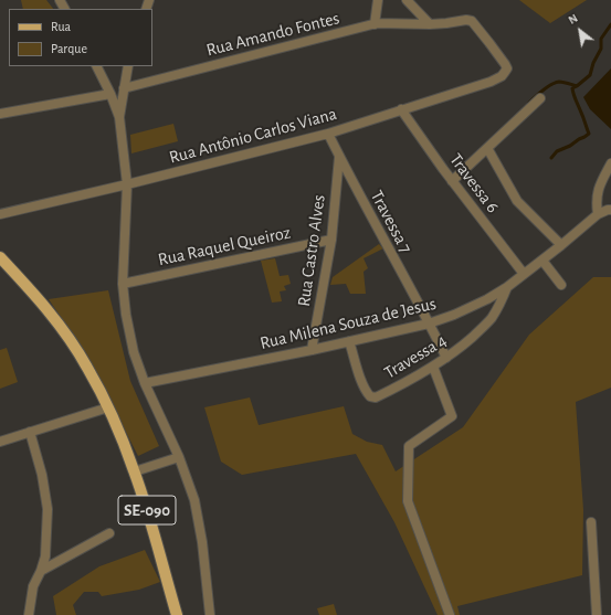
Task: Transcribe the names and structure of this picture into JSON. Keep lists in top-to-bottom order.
{
  "streets": {
    "main road": ["SE-090"],
    "street": [
      "Rua Amando Fontes",
      "Rua Antônio Carlos Viana",
      "Travessa 6",
      "Travessa 7",
      "Rua Raquel Queiroz",
      "Rua Castro Alves",
      "Rua Milena Souza de Jesus",
      "Travessa 4"
    ]
  },
  "crossings": [
    ["Rua Amando Fontes", "Rua Antônio Carlos Viana"],
    ["Rua Antônio Carlos Viana", "Travessa 6"],
    ["Rua Antônio Carlos Viana", "Travessa 7"],
    ["Travessa 6", "Rua Milena Souza de Jesus"],
    ["Travessa 7", "Rua Castro Alves"],
    ["Travessa 7", "Rua Milena Souza de Jesus"],
    ["Travessa 7", "Travessa 4"],
    ["Rua Raquel Queiroz", "Rua Castro Alves"],
    ["Rua Castro Alves", "Rua Milena Souza de Jesus"],
    ["Rua Milena Souza de Jesus", "Travessa 4"]
  ],
  "legend": ["Rua", "Parque"],
  "north": "top left"
}
